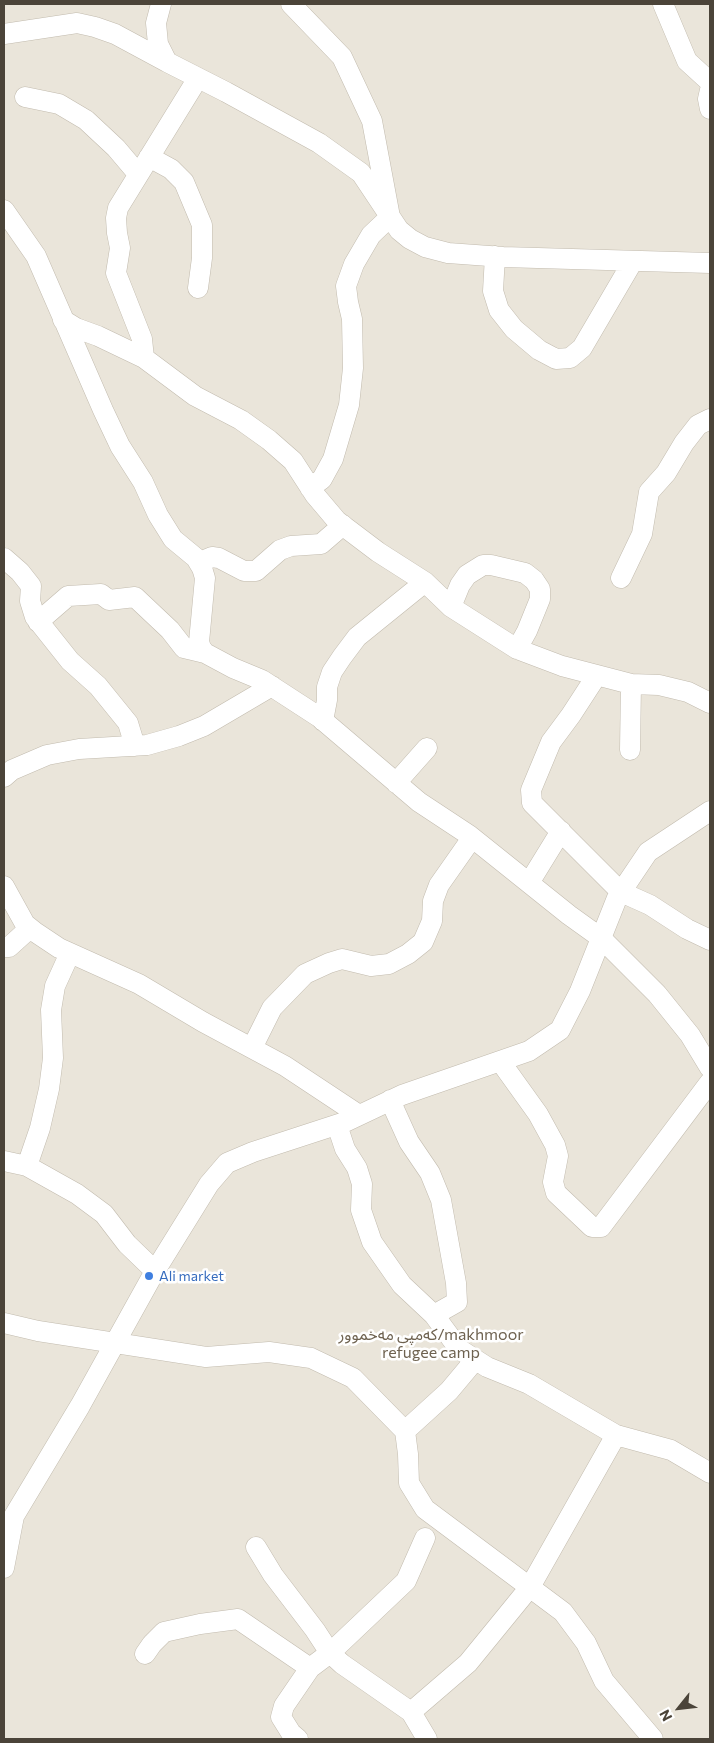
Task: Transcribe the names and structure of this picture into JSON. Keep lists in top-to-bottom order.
{
  "districts": ["کەمپی مەخموور/makhmoor refugee camp"],
  "places": ["Ali market"],
  "north": "bottom left"
}
